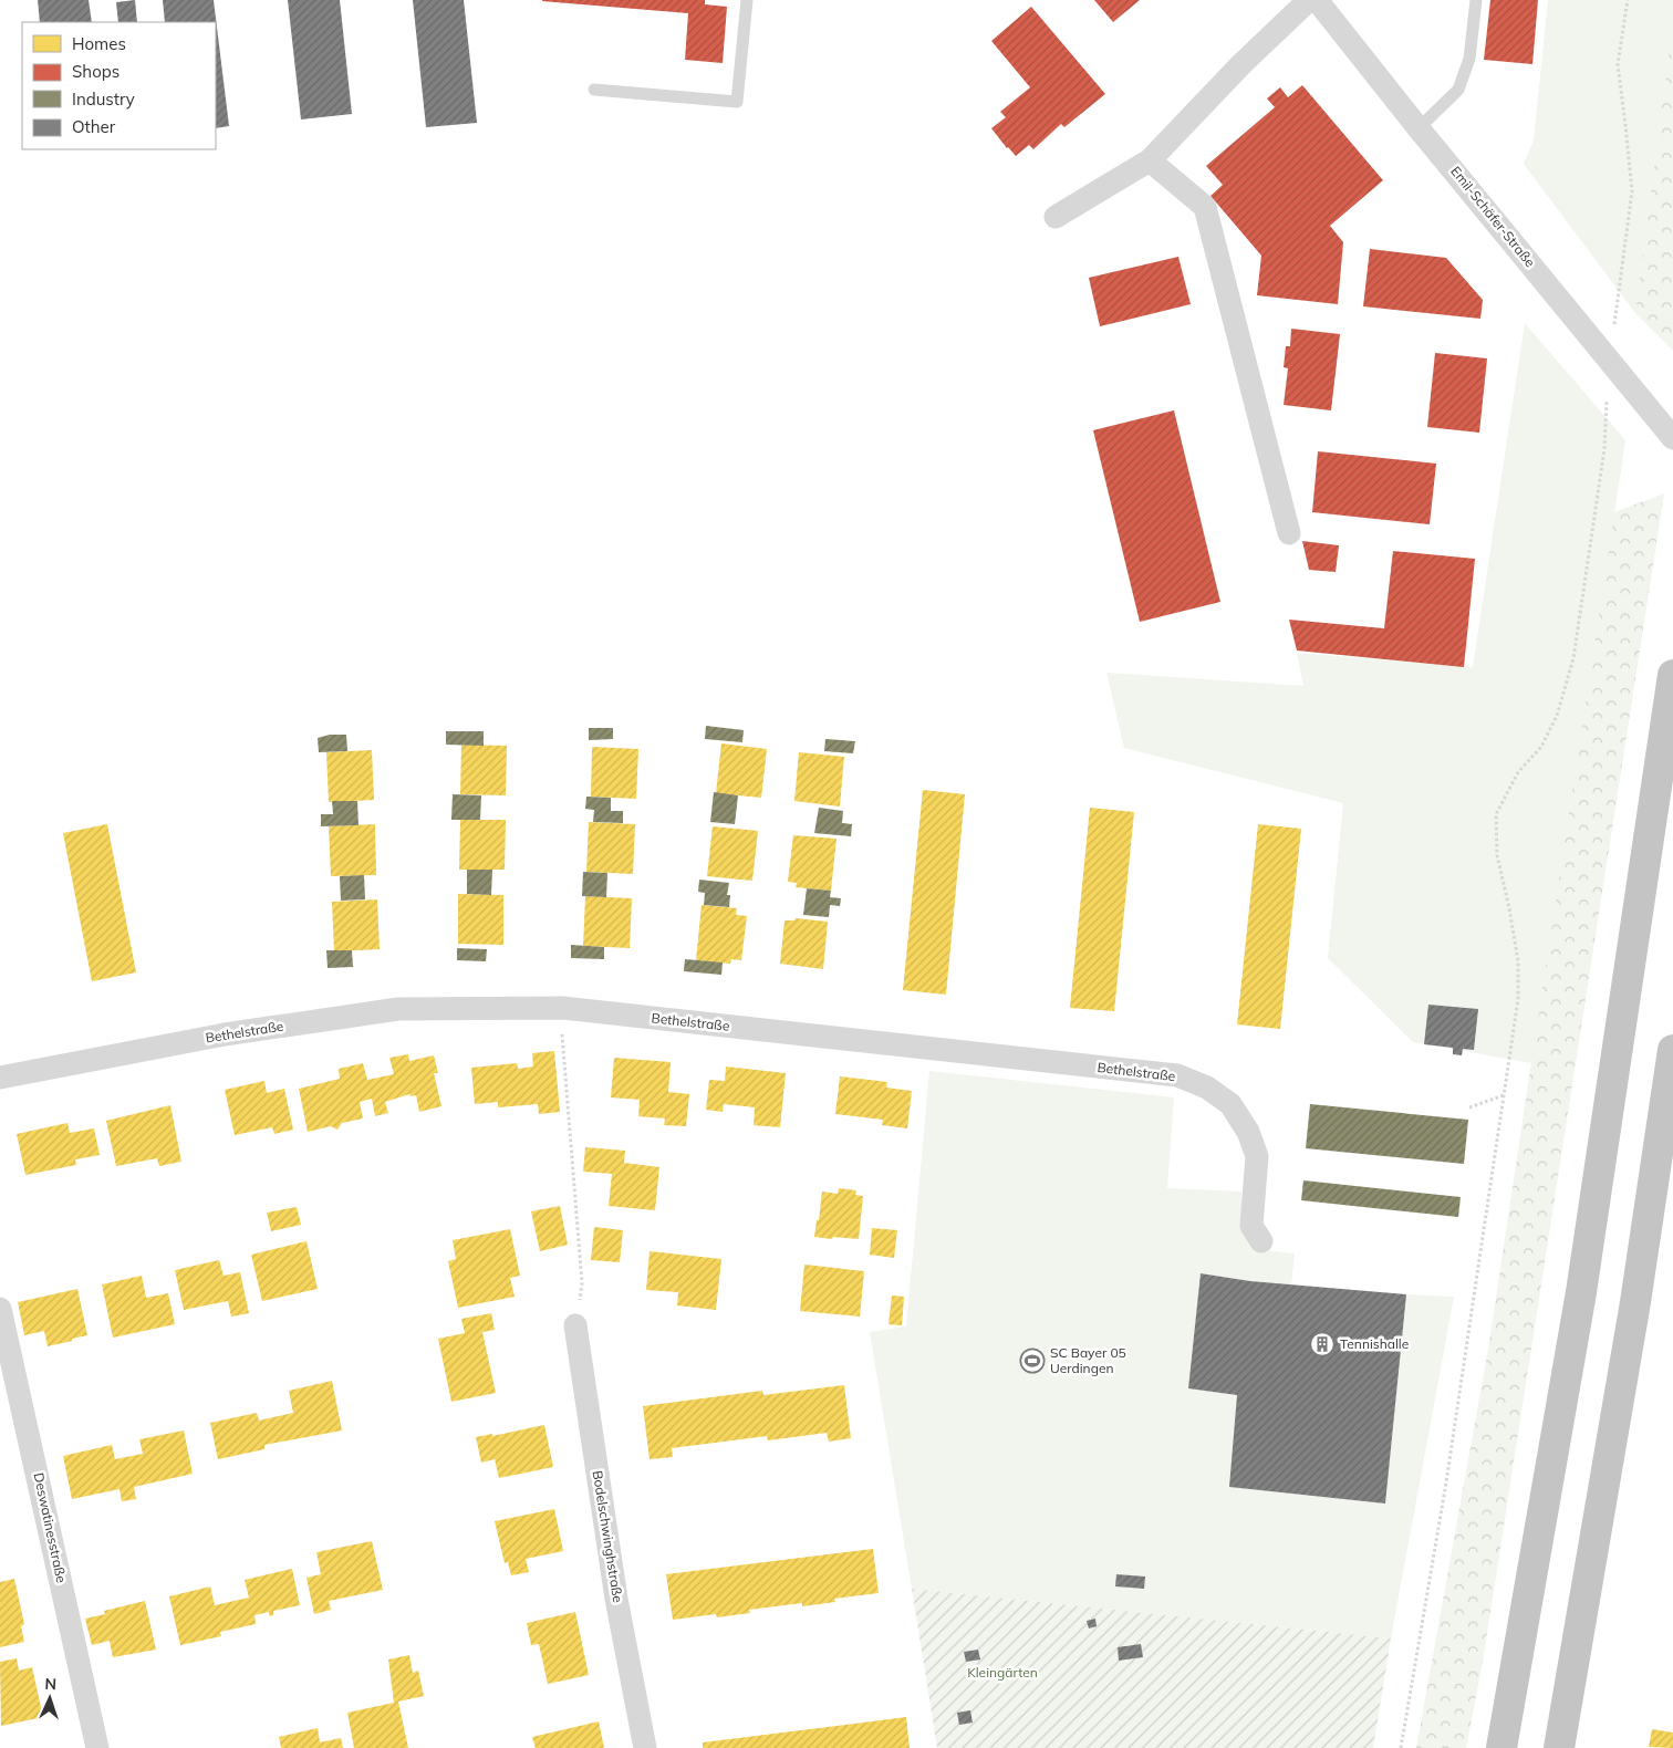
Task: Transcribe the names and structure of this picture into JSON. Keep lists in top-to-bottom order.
{
  "streets": {
    "street": [
      "Emil-Schäfer-Straße",
      "Bethelstraße",
      "Deswatinesstraße",
      "Bodelschwinghstraße"
    ]
  },
  "parks": ["Kleingärten"],
  "places": {
    "building": ["Tennishalle"],
    "sports": ["SC Bayer 05 Uerdingen"]
  },
  "legend": [
    "Homes",
    "Shops",
    "Industry",
    "Other"
  ],
  "north": "top"
}
